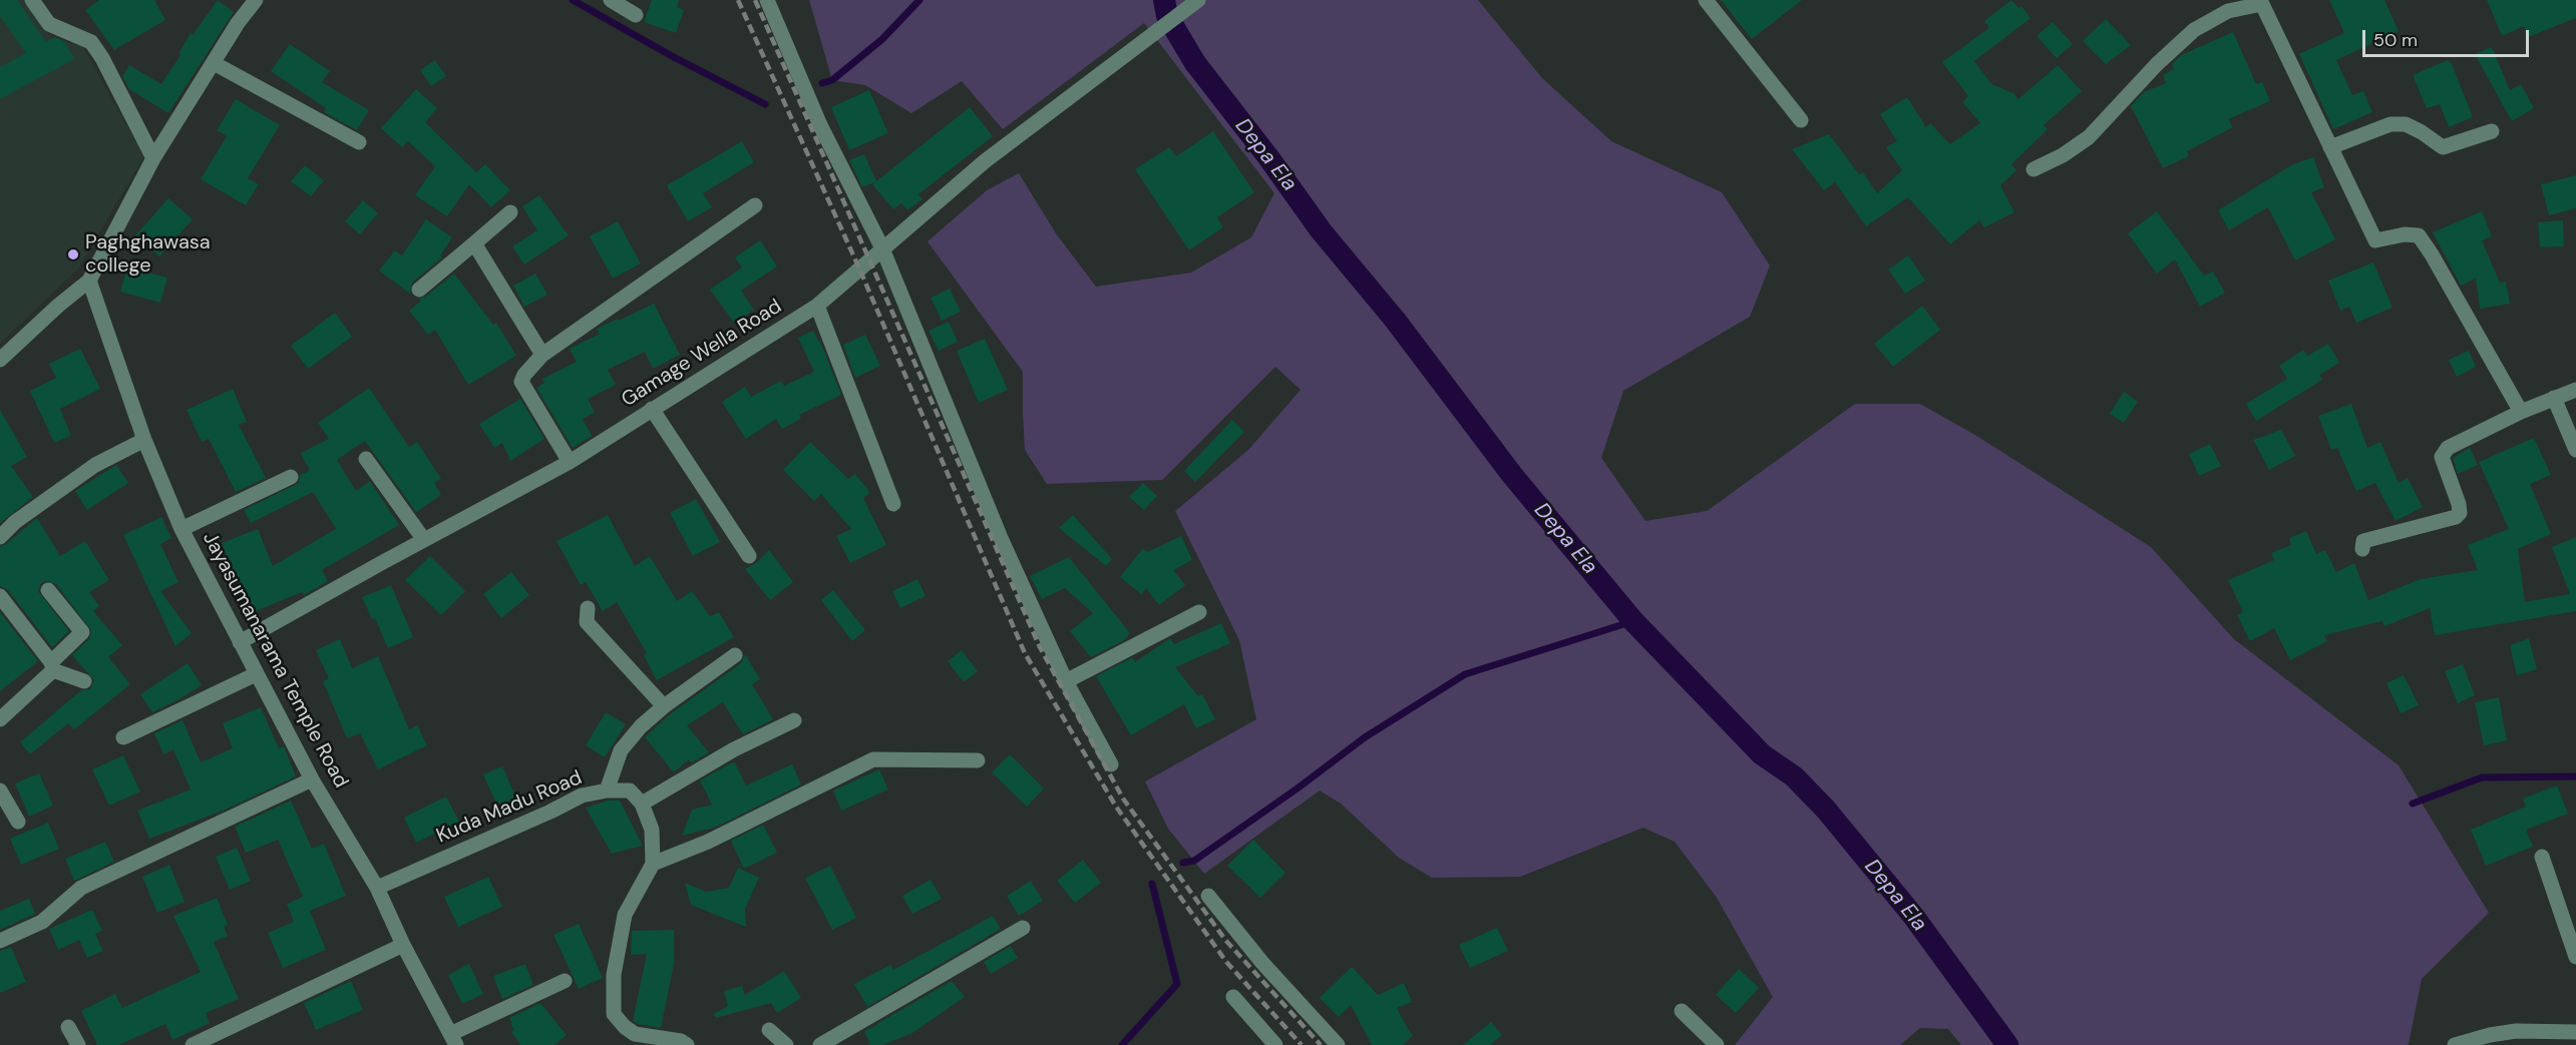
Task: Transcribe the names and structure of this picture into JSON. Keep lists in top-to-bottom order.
{
  "streets": {
    "street": ["Gamage Wella Road", "Jayasumanarama Temple Road", "Kuda Madu Road"]
  },
  "crossings": [
    ["Gamage Wella Road", "Jayasumanarama Temple Road"],
    ["Jayasumanarama Temple Road", "Kuda Madu Road"]
  ],
  "water": ["Depa Ela"],
  "places": ["Paghghawasa college"],
  "scale_bar": "50 m"
}
